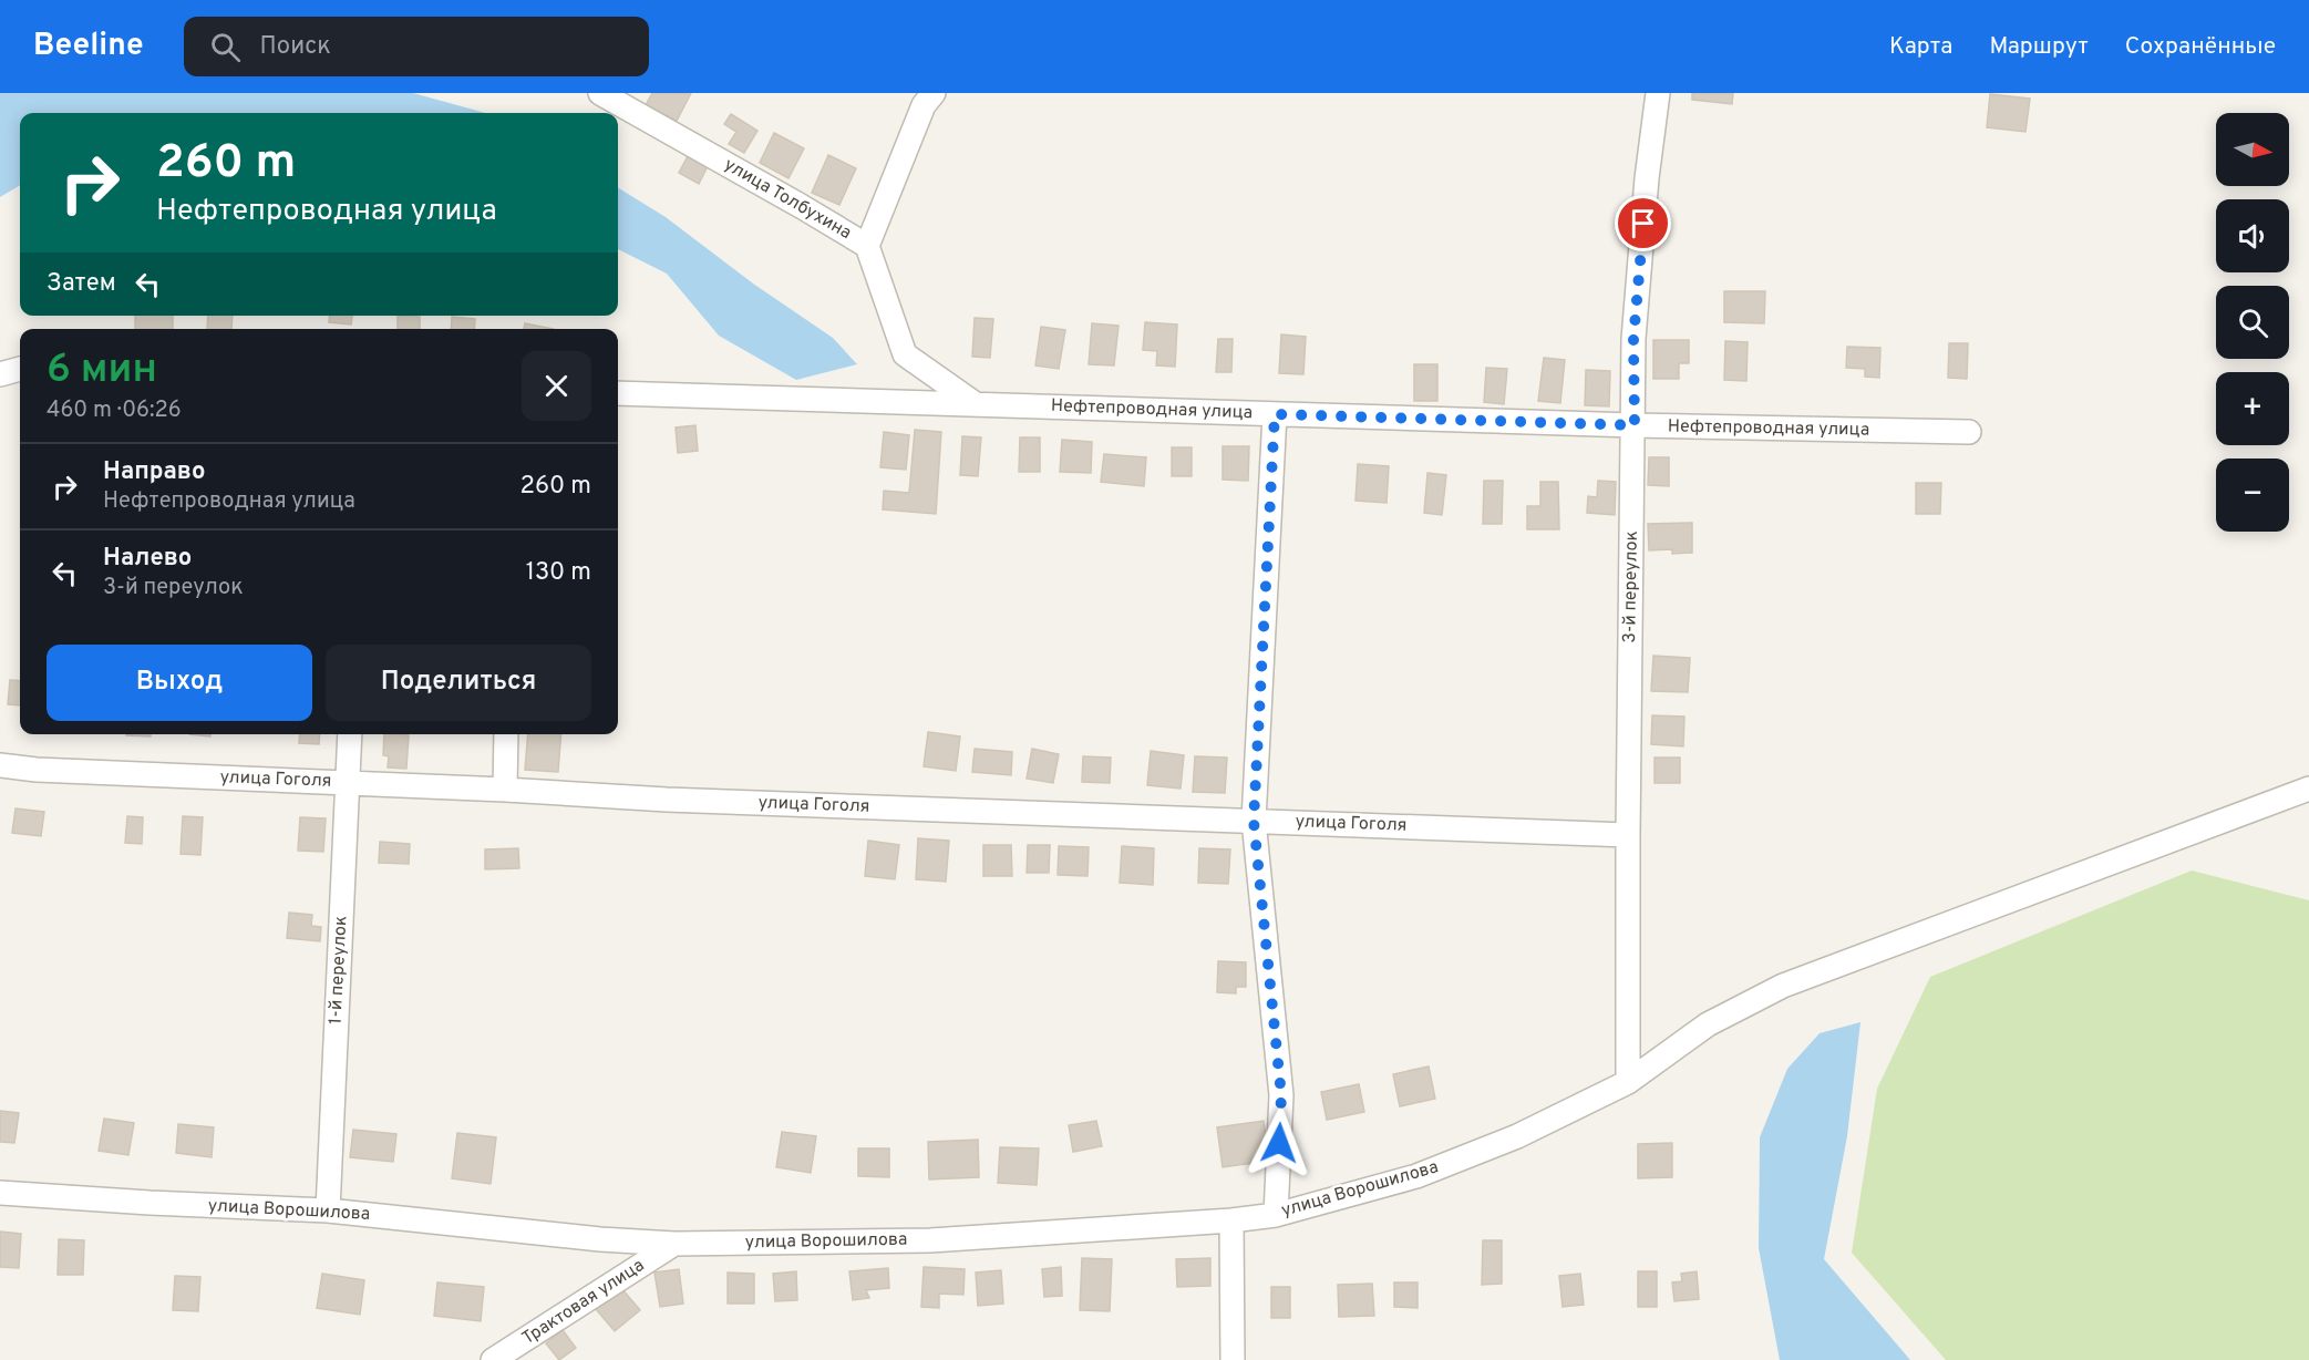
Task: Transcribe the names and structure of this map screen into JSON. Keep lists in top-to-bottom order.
{
  "streets": {
    "street": [
      "улица Толбухина",
      "Нефтепроводная улица",
      "3-й переулок",
      "улица Гоголя",
      "1-й переулок",
      "улица Ворошилова",
      "Трактовая улица"
    ]
  },
  "crossings": [
    ["улица Толбухина", "Нефтепроводная улица"],
    ["Нефтепроводная улица", "3-й переулок"],
    ["3-й переулок", "улица Гоголя"],
    ["3-й переулок", "улица Ворошилова"],
    ["улица Гоголя", "1-й переулок"],
    ["1-й переулок", "улица Ворошилова"],
    ["улица Ворошилова", "Трактовая улица"]
  ],
  "north": "right",
  "page": {
    "header": "Beeline",
    "search": "Поиск",
    "nav": ["Карта", "Маршрут", "Сохранённые"],
    "map_buttons": ["+", "−"],
    "turn": ["260 m", "Нефтепроводная улица"],
    "then": "Затем",
    "heading": ["6 мин", "460 m · 06:26"],
    "list": [
      {
        "name": "Направо",
        "note": "Нефтепроводная улица",
        "value": "260 m"
      },
      {
        "name": "Налево",
        "note": "3-й переулок",
        "value": "130 m"
      }
    ],
    "buttons": ["Выход", "Поделиться"]
  }
}
